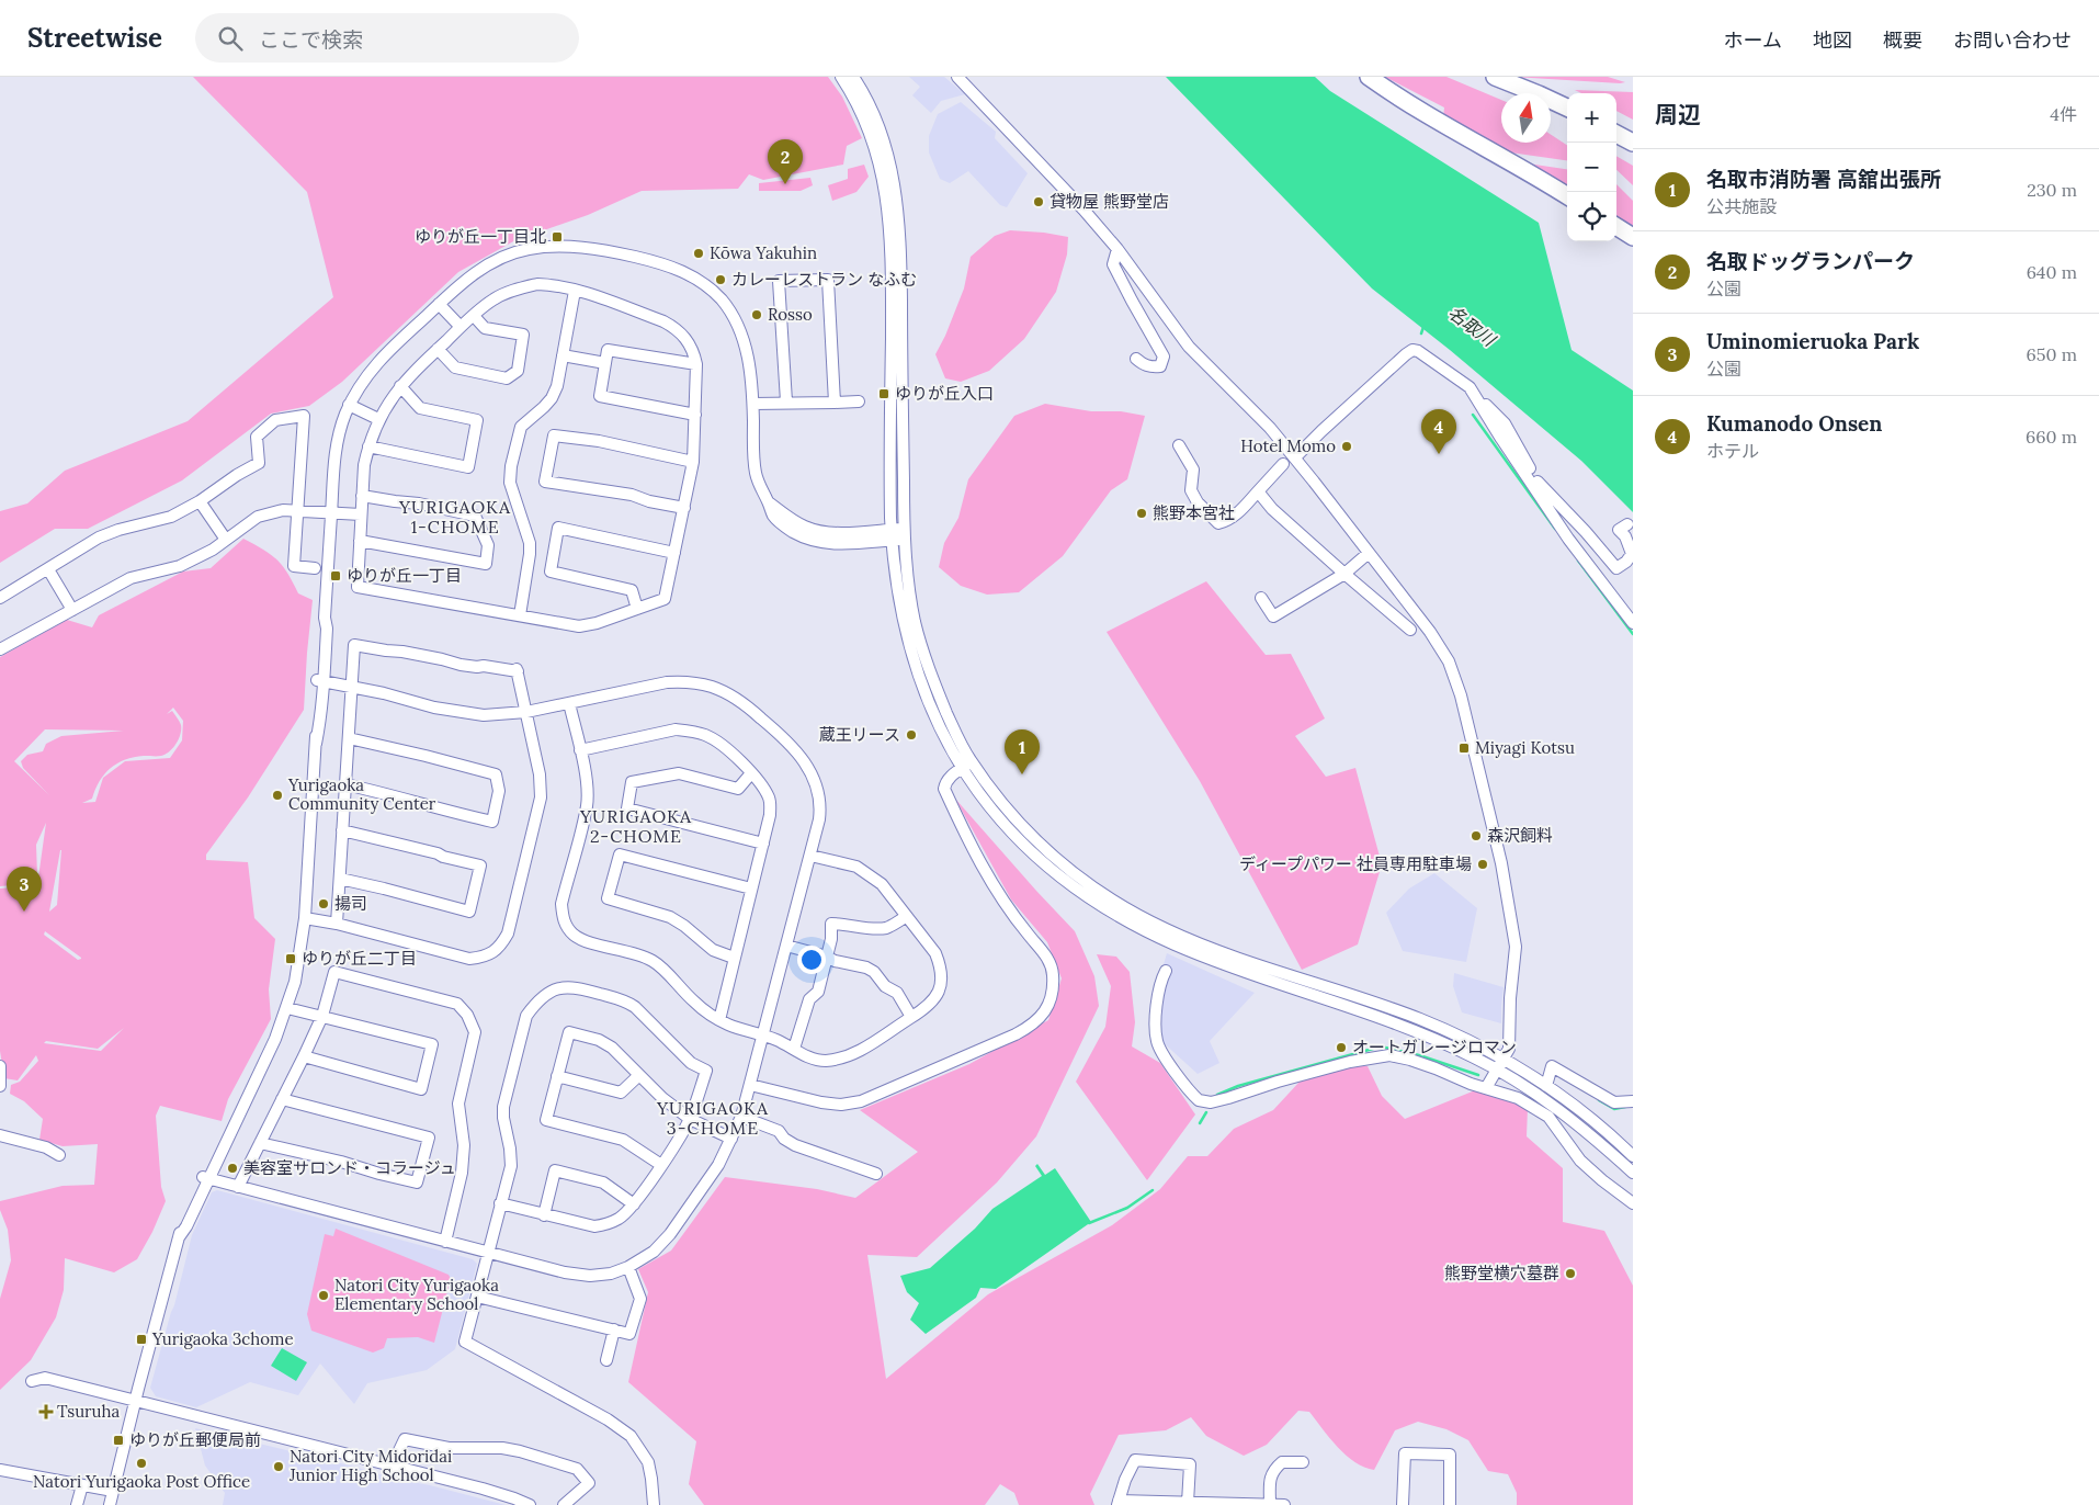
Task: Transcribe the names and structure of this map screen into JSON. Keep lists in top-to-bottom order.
{
  "districts": ["YURIGAOKA 1-CHOME", "YURIGAOKA 2-CHOME", "YURIGAOKA 3-CHOME"],
  "water": ["名取川"],
  "places": {
    "other": [
      "貸物屋 熊野堂店",
      "Kōwa Yakuhin",
      "カレーレストラン なふむ",
      "Rosso",
      "Hotel Momo",
      "熊野本宮社",
      "蔵王リース",
      "Yurigaoka Community Center",
      "森沢飼料",
      "ディープパワー 社員専用駐車場",
      "揚司",
      "オートガレージロマン",
      "美容室サロンド・コラージュ",
      "熊野堂横穴墓群",
      "Natori City Yurigaoka Elementary School",
      "Natori Yurigaoka Post Office",
      "Natori City Midoridai Junior High School"
    ],
    "transit": [
      "ゆりが丘一丁目北",
      "ゆりが丘入口",
      "ゆりが丘一丁目",
      "Miyagi Kotsu",
      "ゆりが丘二丁目",
      "Yurigaoka 3chome",
      "ゆりが丘郵便局前"
    ],
    "health": ["Tsuruha"]
  },
  "north": "top",
  "page": {
    "header": "Streetwise",
    "search": "ここで検索",
    "nav": [
      "ホーム",
      "地図",
      "概要",
      "お問い合わせ"
    ],
    "heading": ["周辺", "4件"],
    "map_buttons": ["+", "−"],
    "pins": [
      "2",
      "4",
      "1",
      "3"
    ],
    "list": [
      {
        "mark": "1",
        "name": "名取市消防署 高舘出張所",
        "note": "公共施設",
        "value": "230 m"
      },
      {
        "mark": "2",
        "name": "名取ドッグランパーク",
        "note": "公園",
        "value": "640 m"
      },
      {
        "mark": "3",
        "name": "Uminomieruoka Park",
        "note": "公園",
        "value": "650 m"
      },
      {
        "mark": "4",
        "name": "Kumanodo Onsen",
        "note": "ホテル",
        "value": "660 m"
      }
    ]
  }
}
